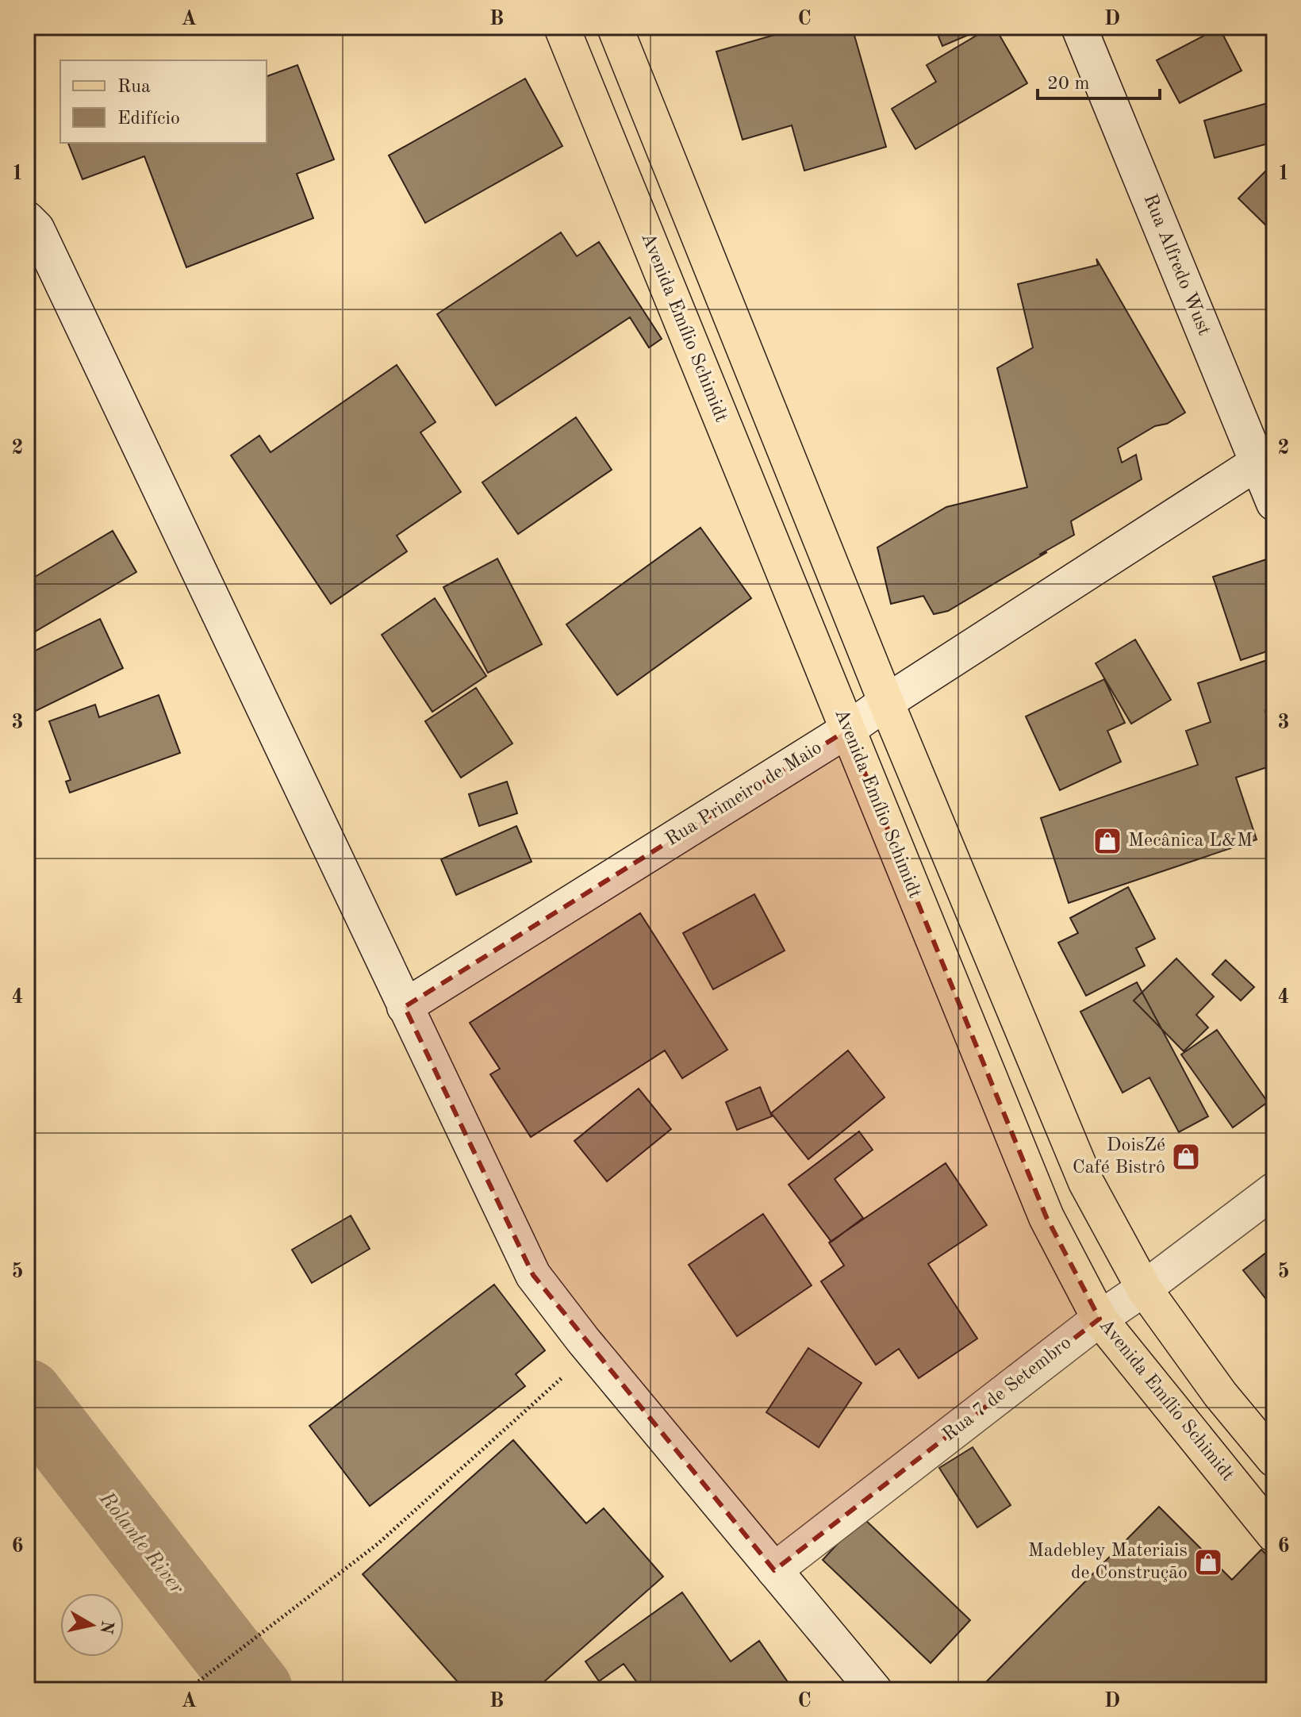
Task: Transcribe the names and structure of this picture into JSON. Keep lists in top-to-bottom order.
{
  "streets": {
    "main road": ["Avenida Emílio Schimidt"],
    "street": ["Rua Alfredo Wust", "Rua Primeiro de Maio", "Rua 7 de Setembro"]
  },
  "crossings": [
    ["Rua Alfredo Wust", "Rua Primeiro de Maio"],
    ["Avenida Emílio Schimidt", "Rua Primeiro de Maio"],
    ["Avenida Emílio Schimidt", "Rua 7 de Setembro"]
  ],
  "water": ["Rolante River"],
  "places": {
    "shop": ["Mecânica L&M", "DoisZé Café Bistrô", "Madebley Materiais de Construção"]
  },
  "legend": ["Rua", "Edifício"],
  "scale_bar": "20 m",
  "north": "right",
  "grid": {
    "columns": [
      "A",
      "B",
      "C",
      "D"
    ],
    "rows": [
      "1",
      "2",
      "3",
      "4",
      "5",
      "6"
    ]
  }
}
